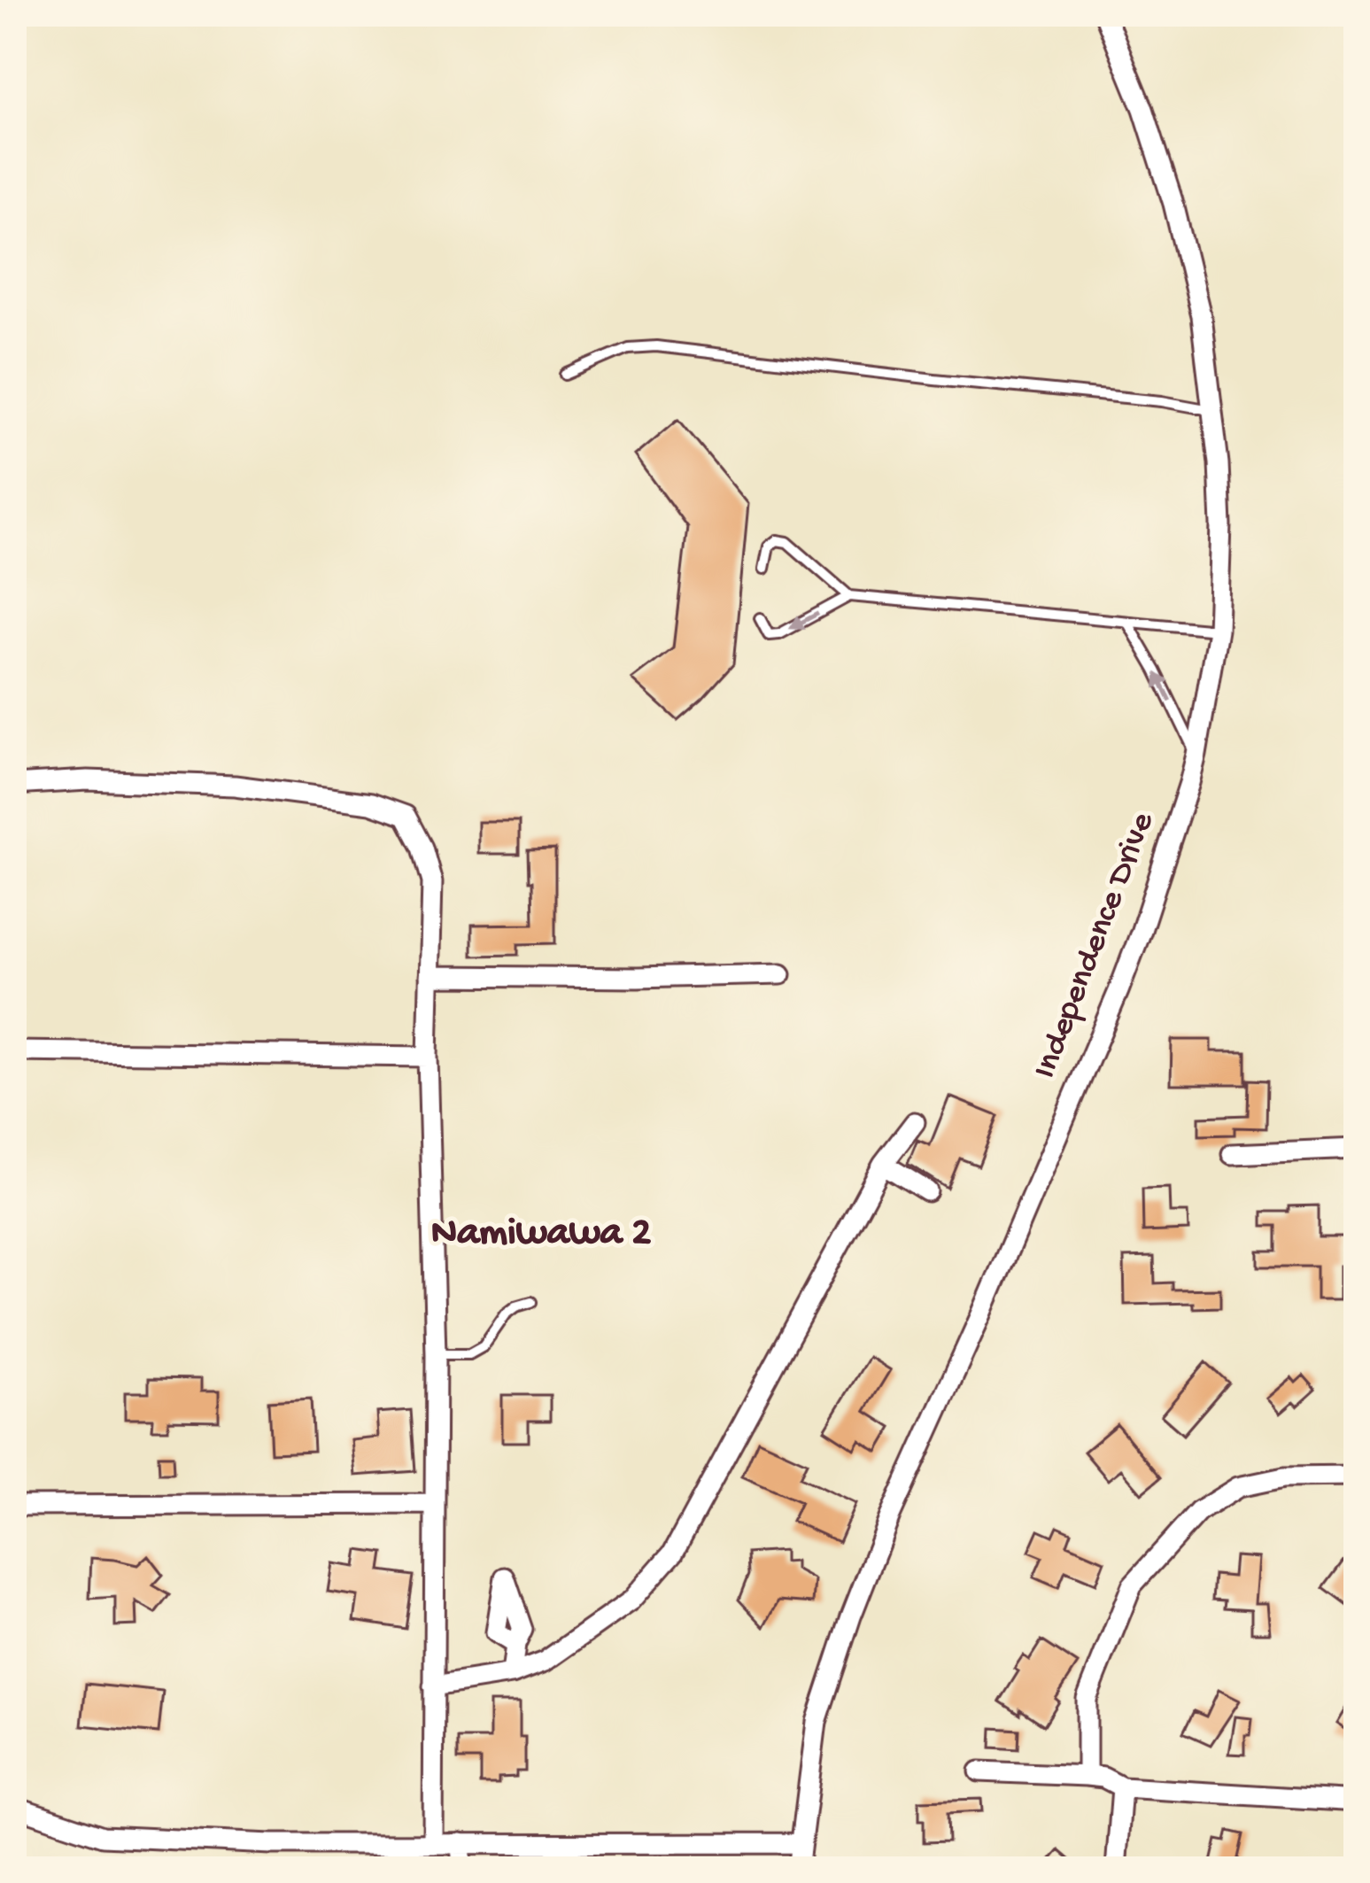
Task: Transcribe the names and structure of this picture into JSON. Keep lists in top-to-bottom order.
{
  "streets": {
    "street": ["Independence Drive"]
  },
  "districts": ["Namiwawa 2"]
}
